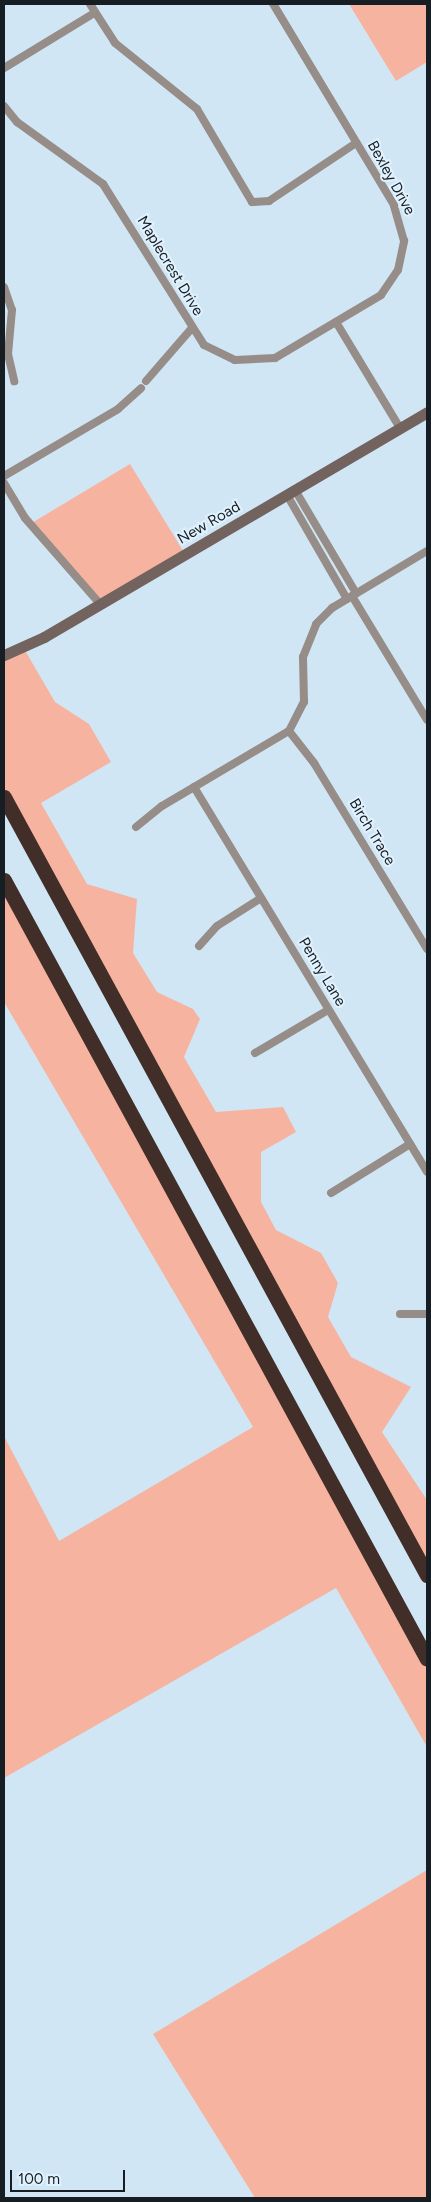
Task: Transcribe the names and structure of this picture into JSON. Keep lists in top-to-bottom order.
{
  "streets": {
    "street": [
      "Bexley Drive",
      "Maplecrest Drive",
      "New Road",
      "Birch Trace",
      "Penny Lane"
    ]
  },
  "crossings": [
    ["Bexley Drive", "Maplecrest Drive"]
  ],
  "scale_bar": "100 m"
}
